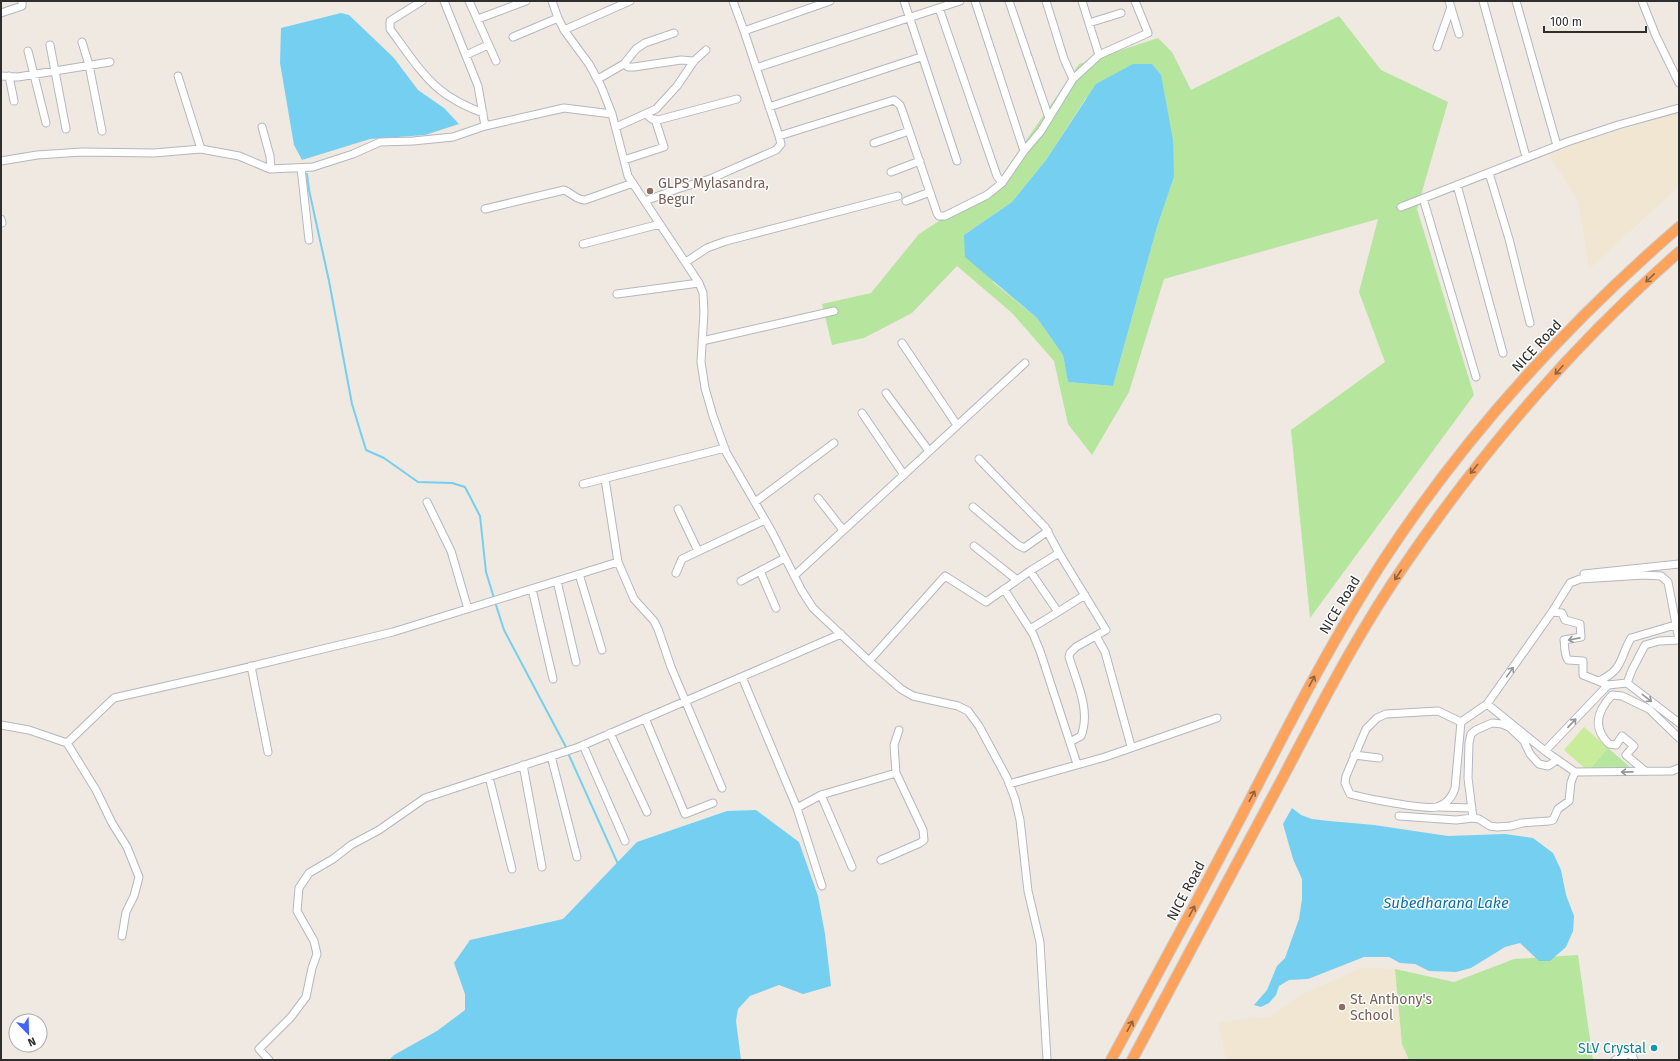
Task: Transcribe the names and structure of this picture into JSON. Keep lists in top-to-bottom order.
{
  "streets": {
    "highway": ["NICE Road"]
  },
  "water": ["Subedharana Lake"],
  "places": ["GLPS Mylasandra, Begur", "St. Anthony's School", "SLV Crystal"],
  "scale_bar": "100 m",
  "north": "bottom right"
}
